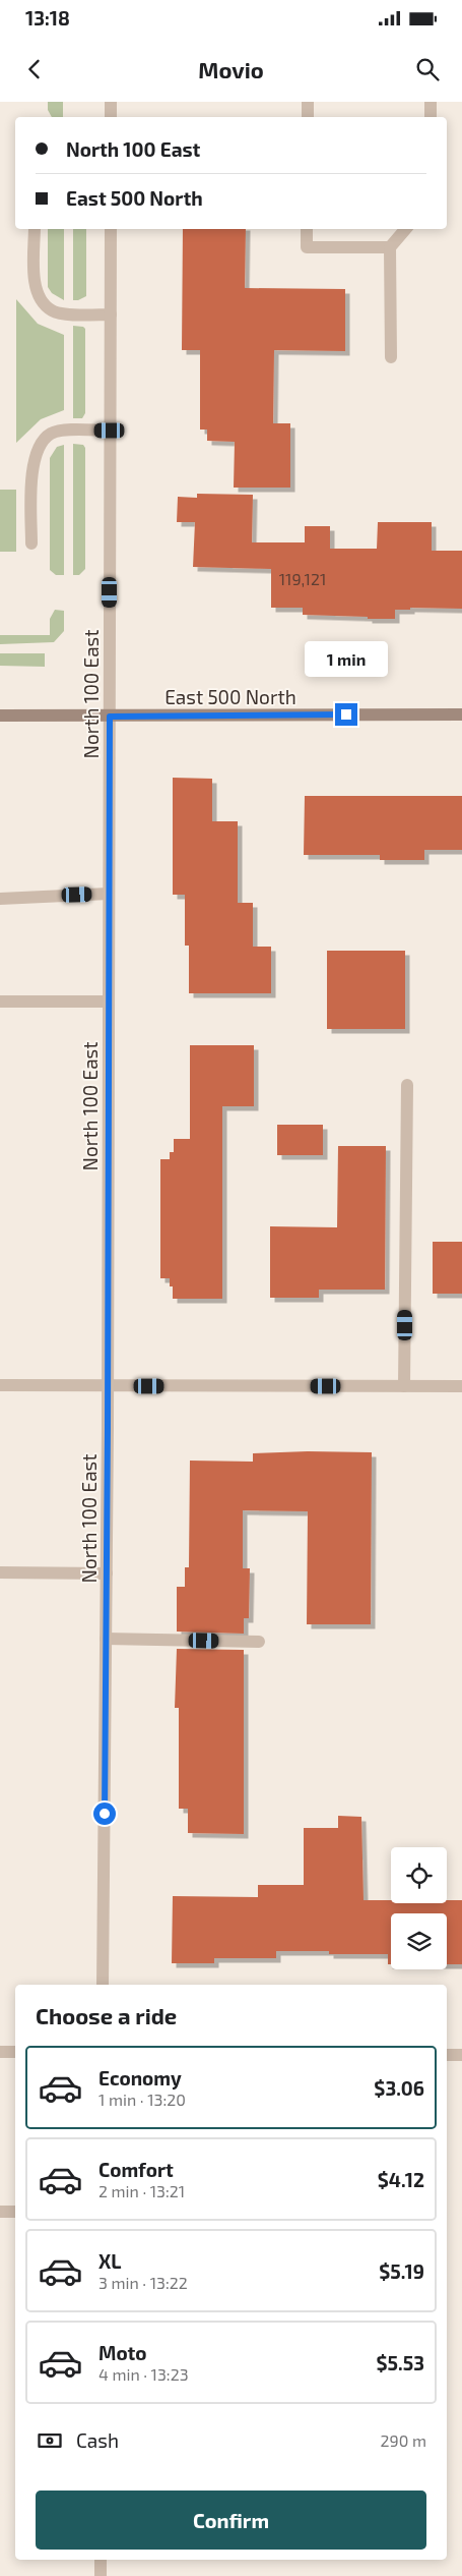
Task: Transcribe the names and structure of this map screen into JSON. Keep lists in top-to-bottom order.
{
  "streets": {
    "street": ["North 100 East", "East 500 North"]
  },
  "crossings": [
    ["North 100 East", "East 500 North"]
  ],
  "house_numbers": ["119,121"],
  "page": {
    "status": "13:18",
    "header": "Movio",
    "banner": ["North 100 East", "East 500 North"],
    "bubble": "1 min",
    "heading": "Choose a ride",
    "list": [
      {
        "name": "Economy",
        "note": "1 min · 13:20",
        "value": "$3.06"
      },
      {
        "name": "Comfort",
        "note": "2 min · 13:21",
        "value": "$4.12"
      },
      {
        "name": "XL",
        "note": "3 min · 13:22",
        "value": "$5.19"
      },
      {
        "name": "Moto",
        "note": "4 min · 13:23",
        "value": "$5.53"
      }
    ],
    "pay": ["Cash", "290 m"],
    "buttons": "Confirm"
  }
}
